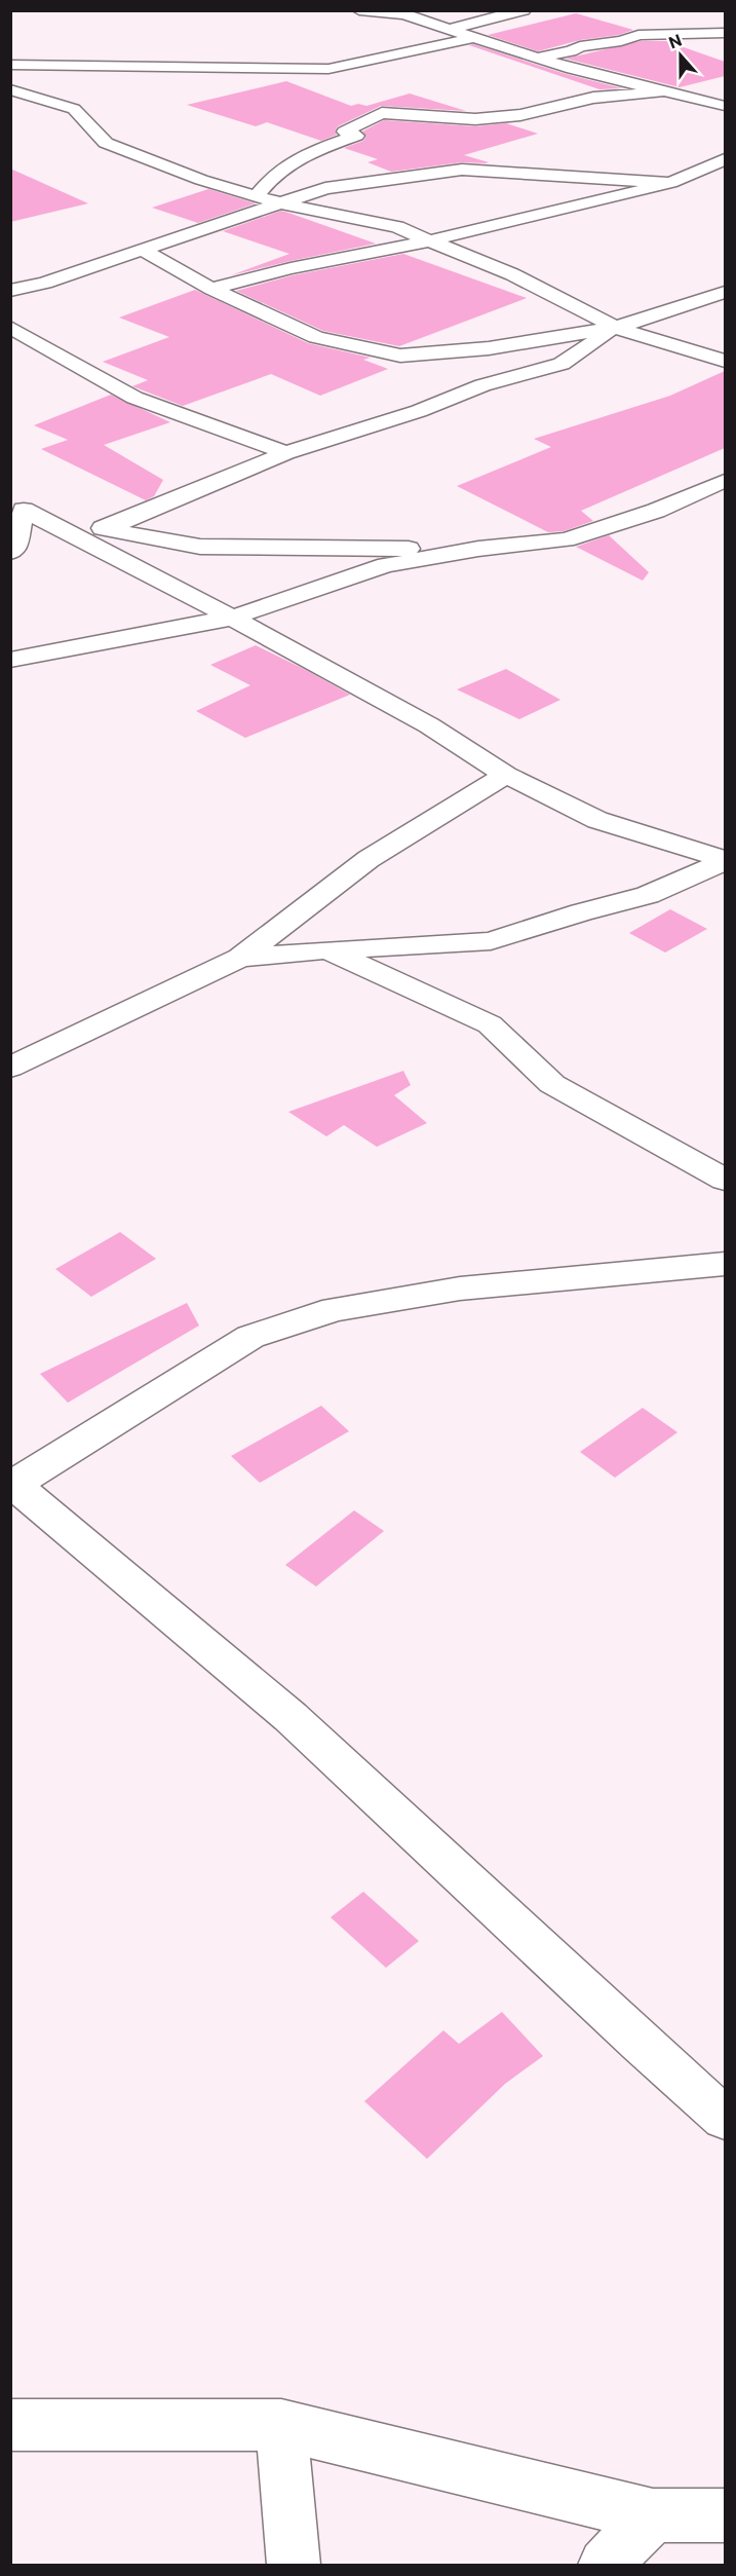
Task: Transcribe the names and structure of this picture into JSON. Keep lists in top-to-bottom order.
{
  "north": "top"
}
